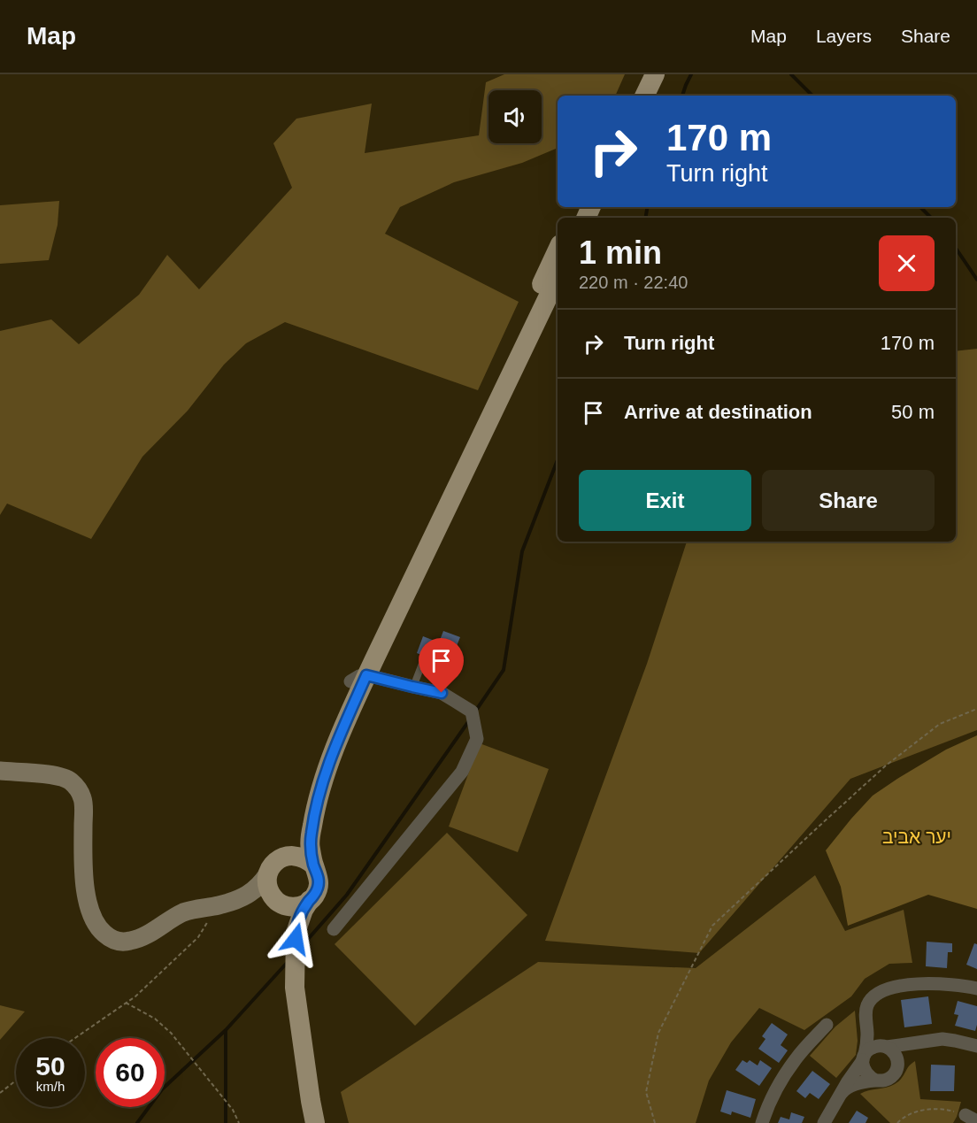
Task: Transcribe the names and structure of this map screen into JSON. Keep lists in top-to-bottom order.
{
  "parks": ["יער אביב"],
  "page": {
    "header": "Map",
    "nav": ["Map", "Layers", "Share"],
    "turn": ["170 m", "Turn right"],
    "heading": ["1 min", "220 m · 22:40"],
    "list": [
      {
        "name": "Turn right",
        "value": "170 m"
      },
      {
        "name": "Arrive at destination",
        "value": "50 m"
      }
    ],
    "buttons": ["Exit", "Share"],
    "speed": "50 km/h",
    "limit": "60"
  }
}
